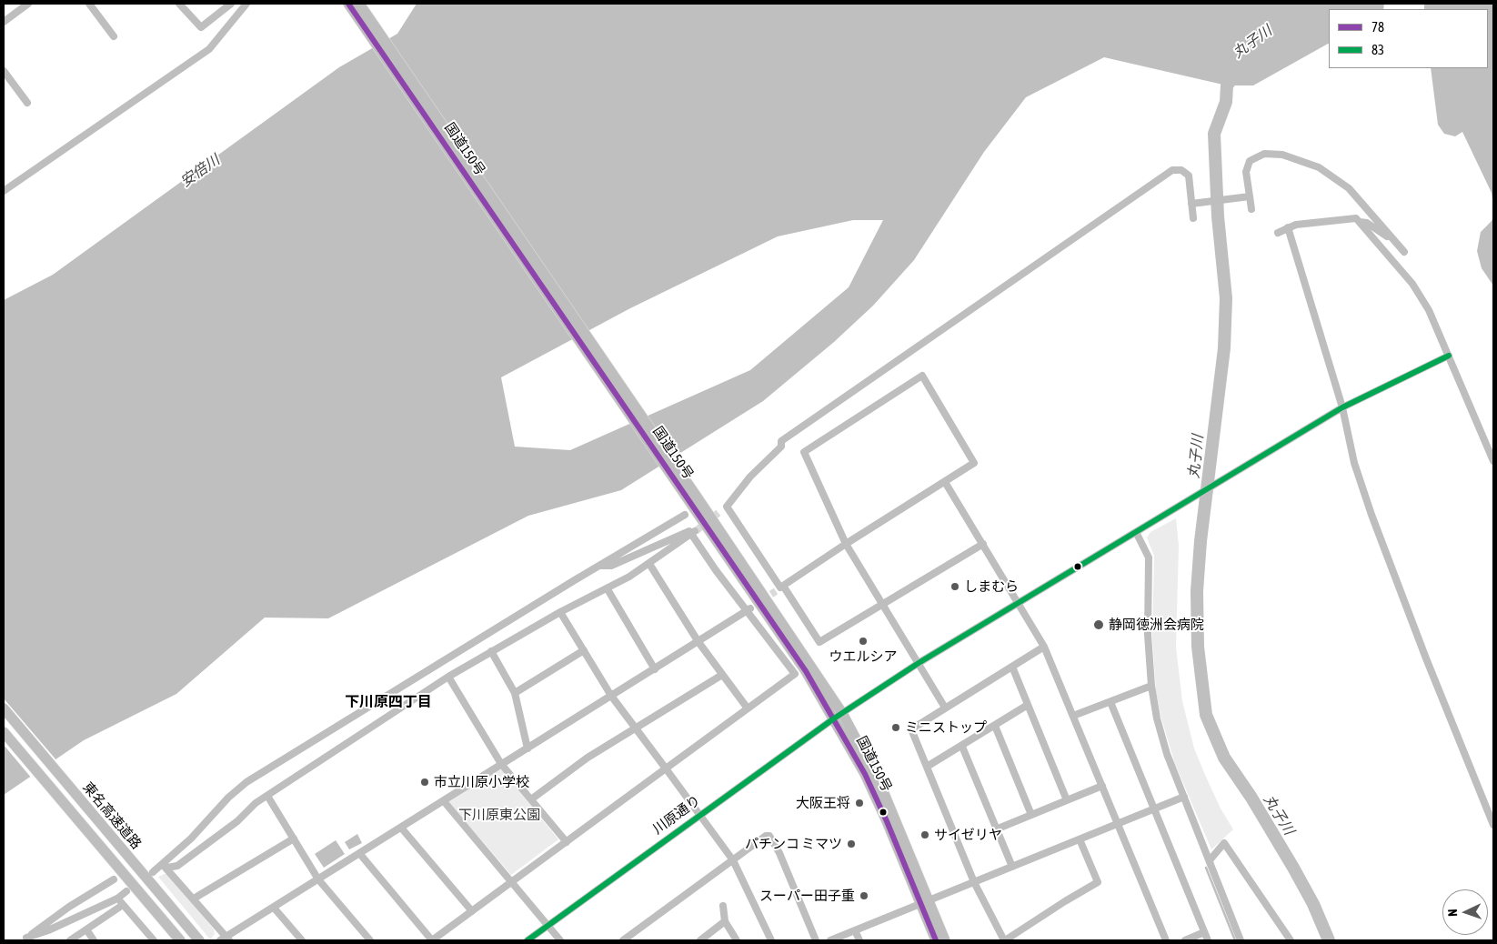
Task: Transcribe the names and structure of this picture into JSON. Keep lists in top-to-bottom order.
{
  "streets": {
    "highway": ["国道150号", "東名高速道路"],
    "street": ["川原通り"]
  },
  "crossings": [
    ["国道150号", "川原通り"]
  ],
  "districts": ["下川原四丁目"],
  "water": ["丸子川", "安倍川"],
  "parks": ["下川原東公園"],
  "places": [
    "しまむら",
    "静岡徳洲会病院",
    "ウエルシア",
    "ミニストップ",
    "市立川原小学校",
    "大阪王将",
    "サイゼリヤ",
    "パチンコ ミマツ",
    "スーパー田子重"
  ],
  "lines": ["transit line 78", "transit line 83"],
  "legend": ["78", "83"],
  "north": "left"
}
